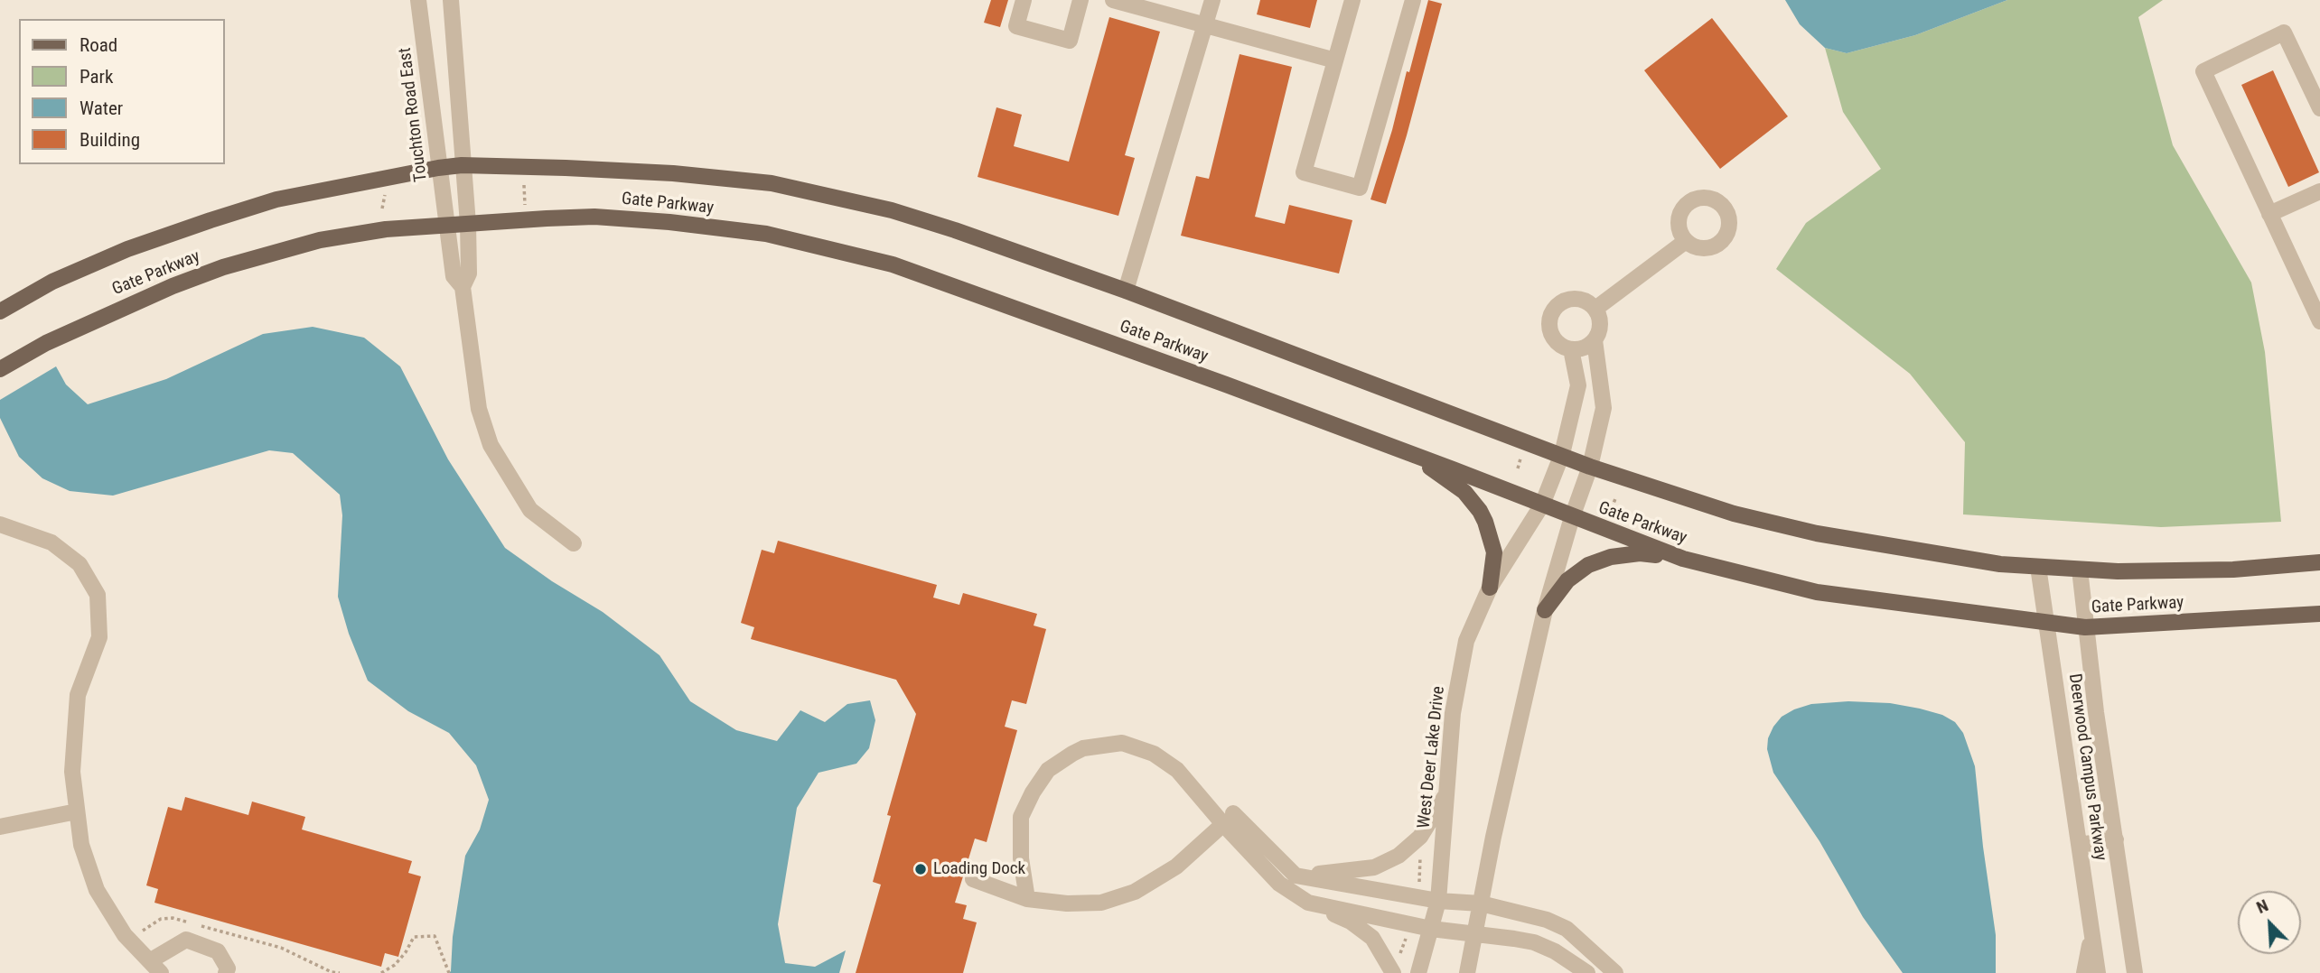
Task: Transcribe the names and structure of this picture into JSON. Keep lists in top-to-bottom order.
{
  "streets": {
    "main road": ["Gate Parkway"],
    "street": ["Touchton Road East", "West Deer Lake Drive", "Deerwood Campus Parkway"]
  },
  "crossings": [
    ["Touchton Road East", "Gate Parkway"],
    ["Gate Parkway", "West Deer Lake Drive"],
    ["Gate Parkway", "Deerwood Campus Parkway"]
  ],
  "places": ["Loading Dock"],
  "legend": [
    "Road",
    "Park",
    "Water",
    "Building"
  ],
  "north": "top left"
}
